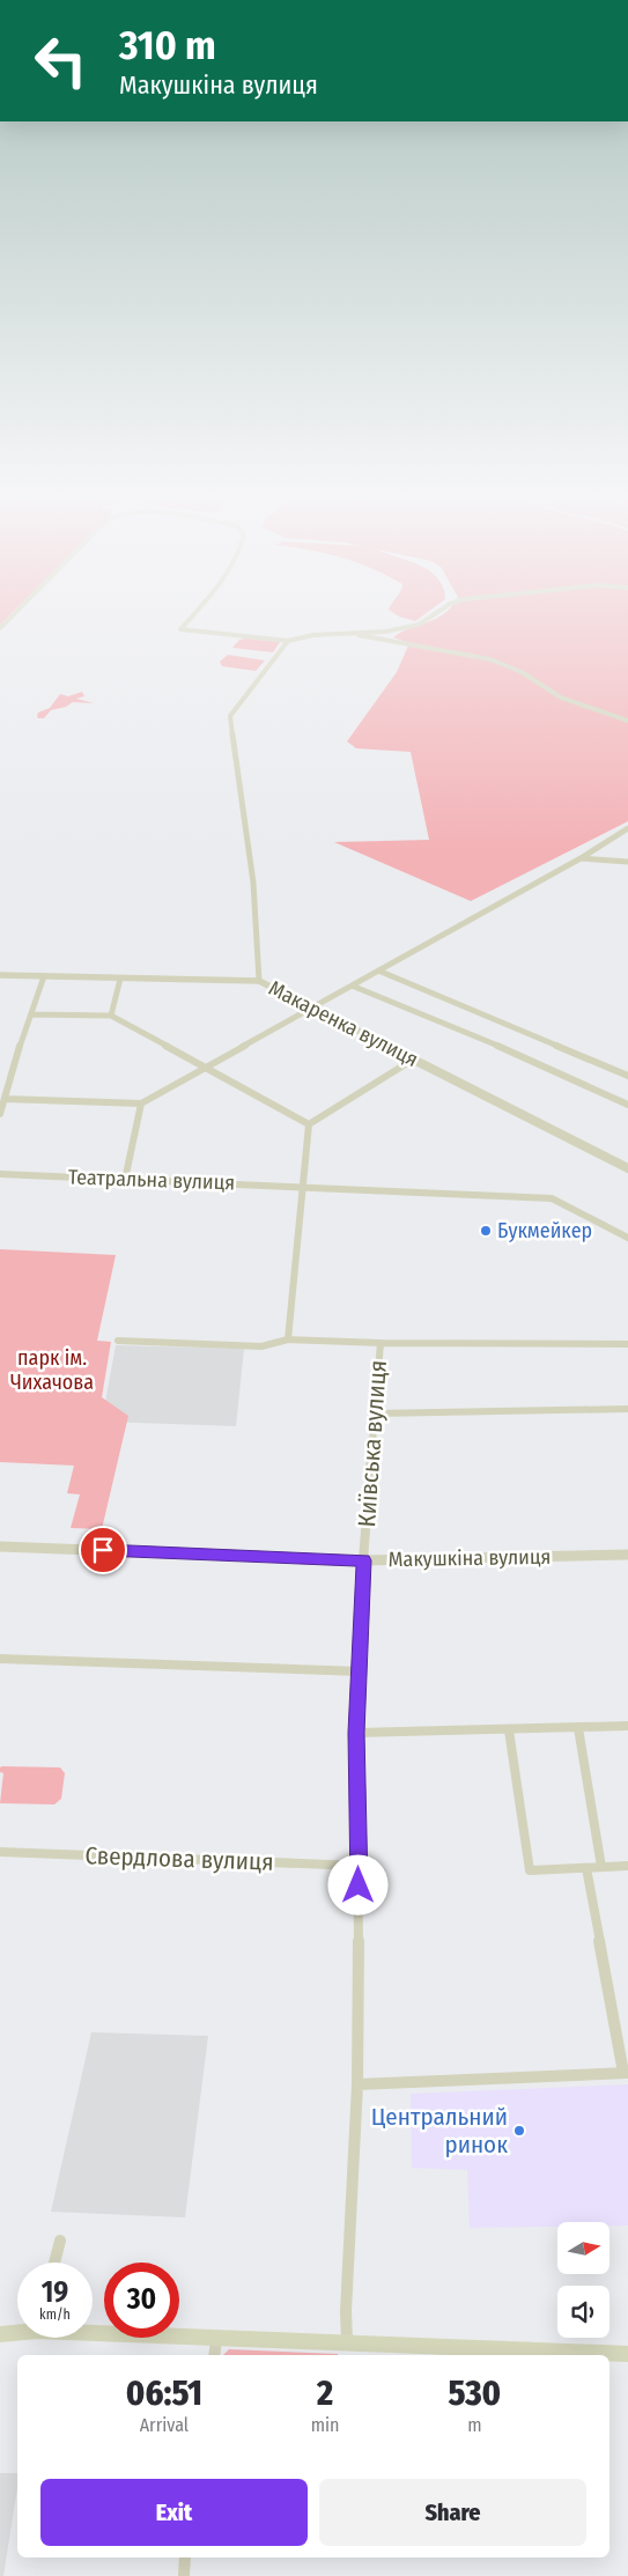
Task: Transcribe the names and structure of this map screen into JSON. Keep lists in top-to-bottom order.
{
  "streets": {
    "street": [
      "Макаренка вулиця",
      "Театральна вулиця",
      "Київська вулиця",
      "Макушкіна вулиця",
      "Свердлова вулиця"
    ]
  },
  "crossings": [
    ["Київська вулиця", "Макушкіна вулиця"],
    ["Київська вулиця", "Свердлова вулиця"]
  ],
  "parks": ["парк ім. Чихачова"],
  "places": ["Букмейкер", "Центральний ринок"],
  "north": "right",
  "page": {
    "turn": ["310 m", "Макушкіна вулиця"],
    "speed": "19 km/h",
    "limit": "30",
    "eta": [
      "06:51",
      "Arrival",
      "2",
      "min",
      "530",
      "m"
    ],
    "buttons": ["Exit", "Share"]
  }
}
